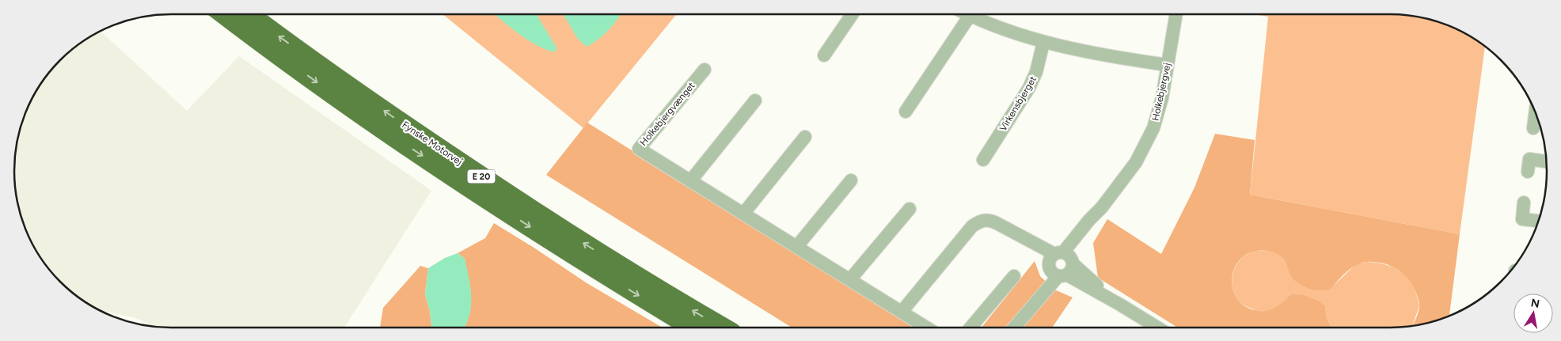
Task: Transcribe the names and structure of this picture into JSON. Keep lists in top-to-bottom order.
{
  "streets": {
    "highway": ["Fynske Motorvej", "E 20"],
    "street": ["Holkebjergvej", "Virkensbjerget", "Holkebjergvænget"]
  },
  "north": "top"
}
